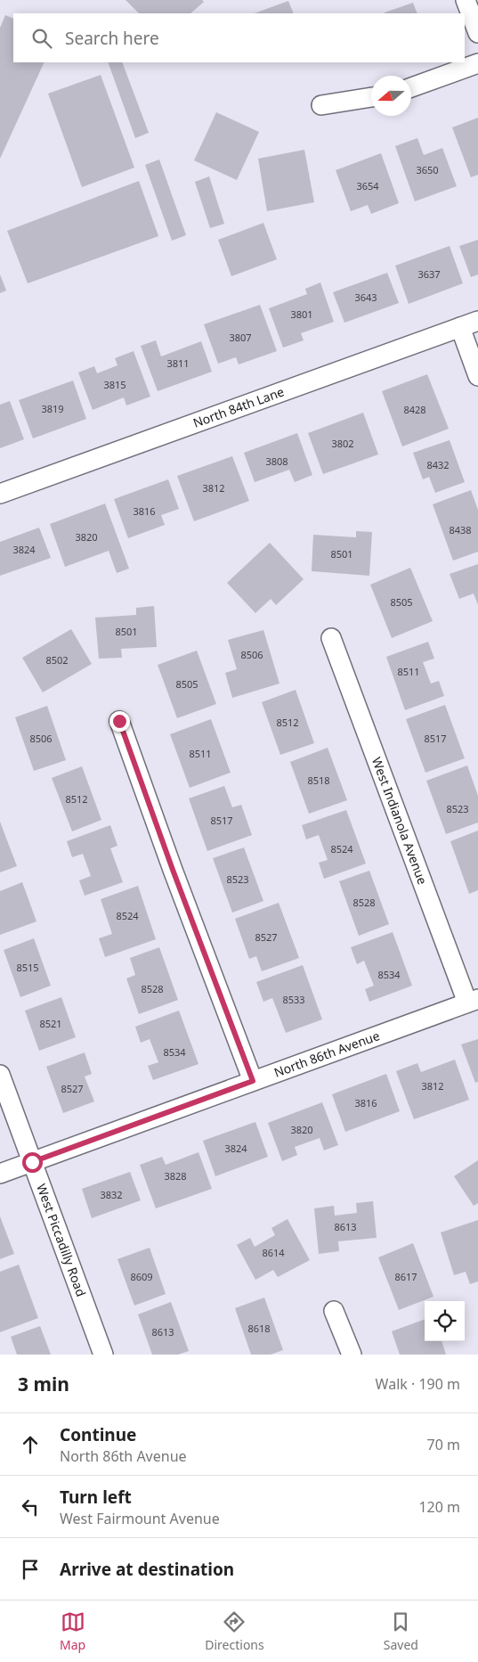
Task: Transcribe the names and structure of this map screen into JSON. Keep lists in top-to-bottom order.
{
  "streets": {
    "street": [
      "North 84th Lane",
      "West Indianola Avenue",
      "North 86th Avenue",
      "West Piccadilly Road"
    ]
  },
  "crossings": [
    ["West Indianola Avenue", "North 86th Avenue"],
    ["North 86th Avenue", "West Piccadilly Road"]
  ],
  "house_numbers": [
    "3650",
    "3654",
    "3637",
    "3643",
    "3801",
    "3807",
    "3811",
    "3815",
    "3819",
    "8428",
    "3802",
    "3808",
    "8432",
    "3812",
    "3816",
    "8438",
    "3820",
    "3824",
    "8501",
    "8505",
    "8501",
    "8506",
    "8502",
    "8511",
    "8505",
    "8512",
    "8506",
    "8517",
    "8511",
    "8518",
    "8512",
    "8523",
    "8517",
    "8524",
    "8523",
    "8528",
    "8524",
    "8527",
    "8515",
    "8534",
    "8528",
    "8533",
    "8521",
    "8534",
    "3812",
    "8527",
    "3816",
    "3820",
    "3824",
    "3828",
    "3832",
    "8613",
    "8614",
    "8609",
    "8617",
    "8618",
    "8613"
  ],
  "north": "left",
  "page": {
    "search": "Search here",
    "heading": ["3 min", "Walk · 190 m"],
    "list": [
      ["Continue", "North 86th Avenue", "70 m"],
      ["Turn left", "West Fairmount Avenue", "120 m"],
      "Arrive at destination"
    ],
    "nav": ["Map", "Directions", "Saved"]
  }
}
